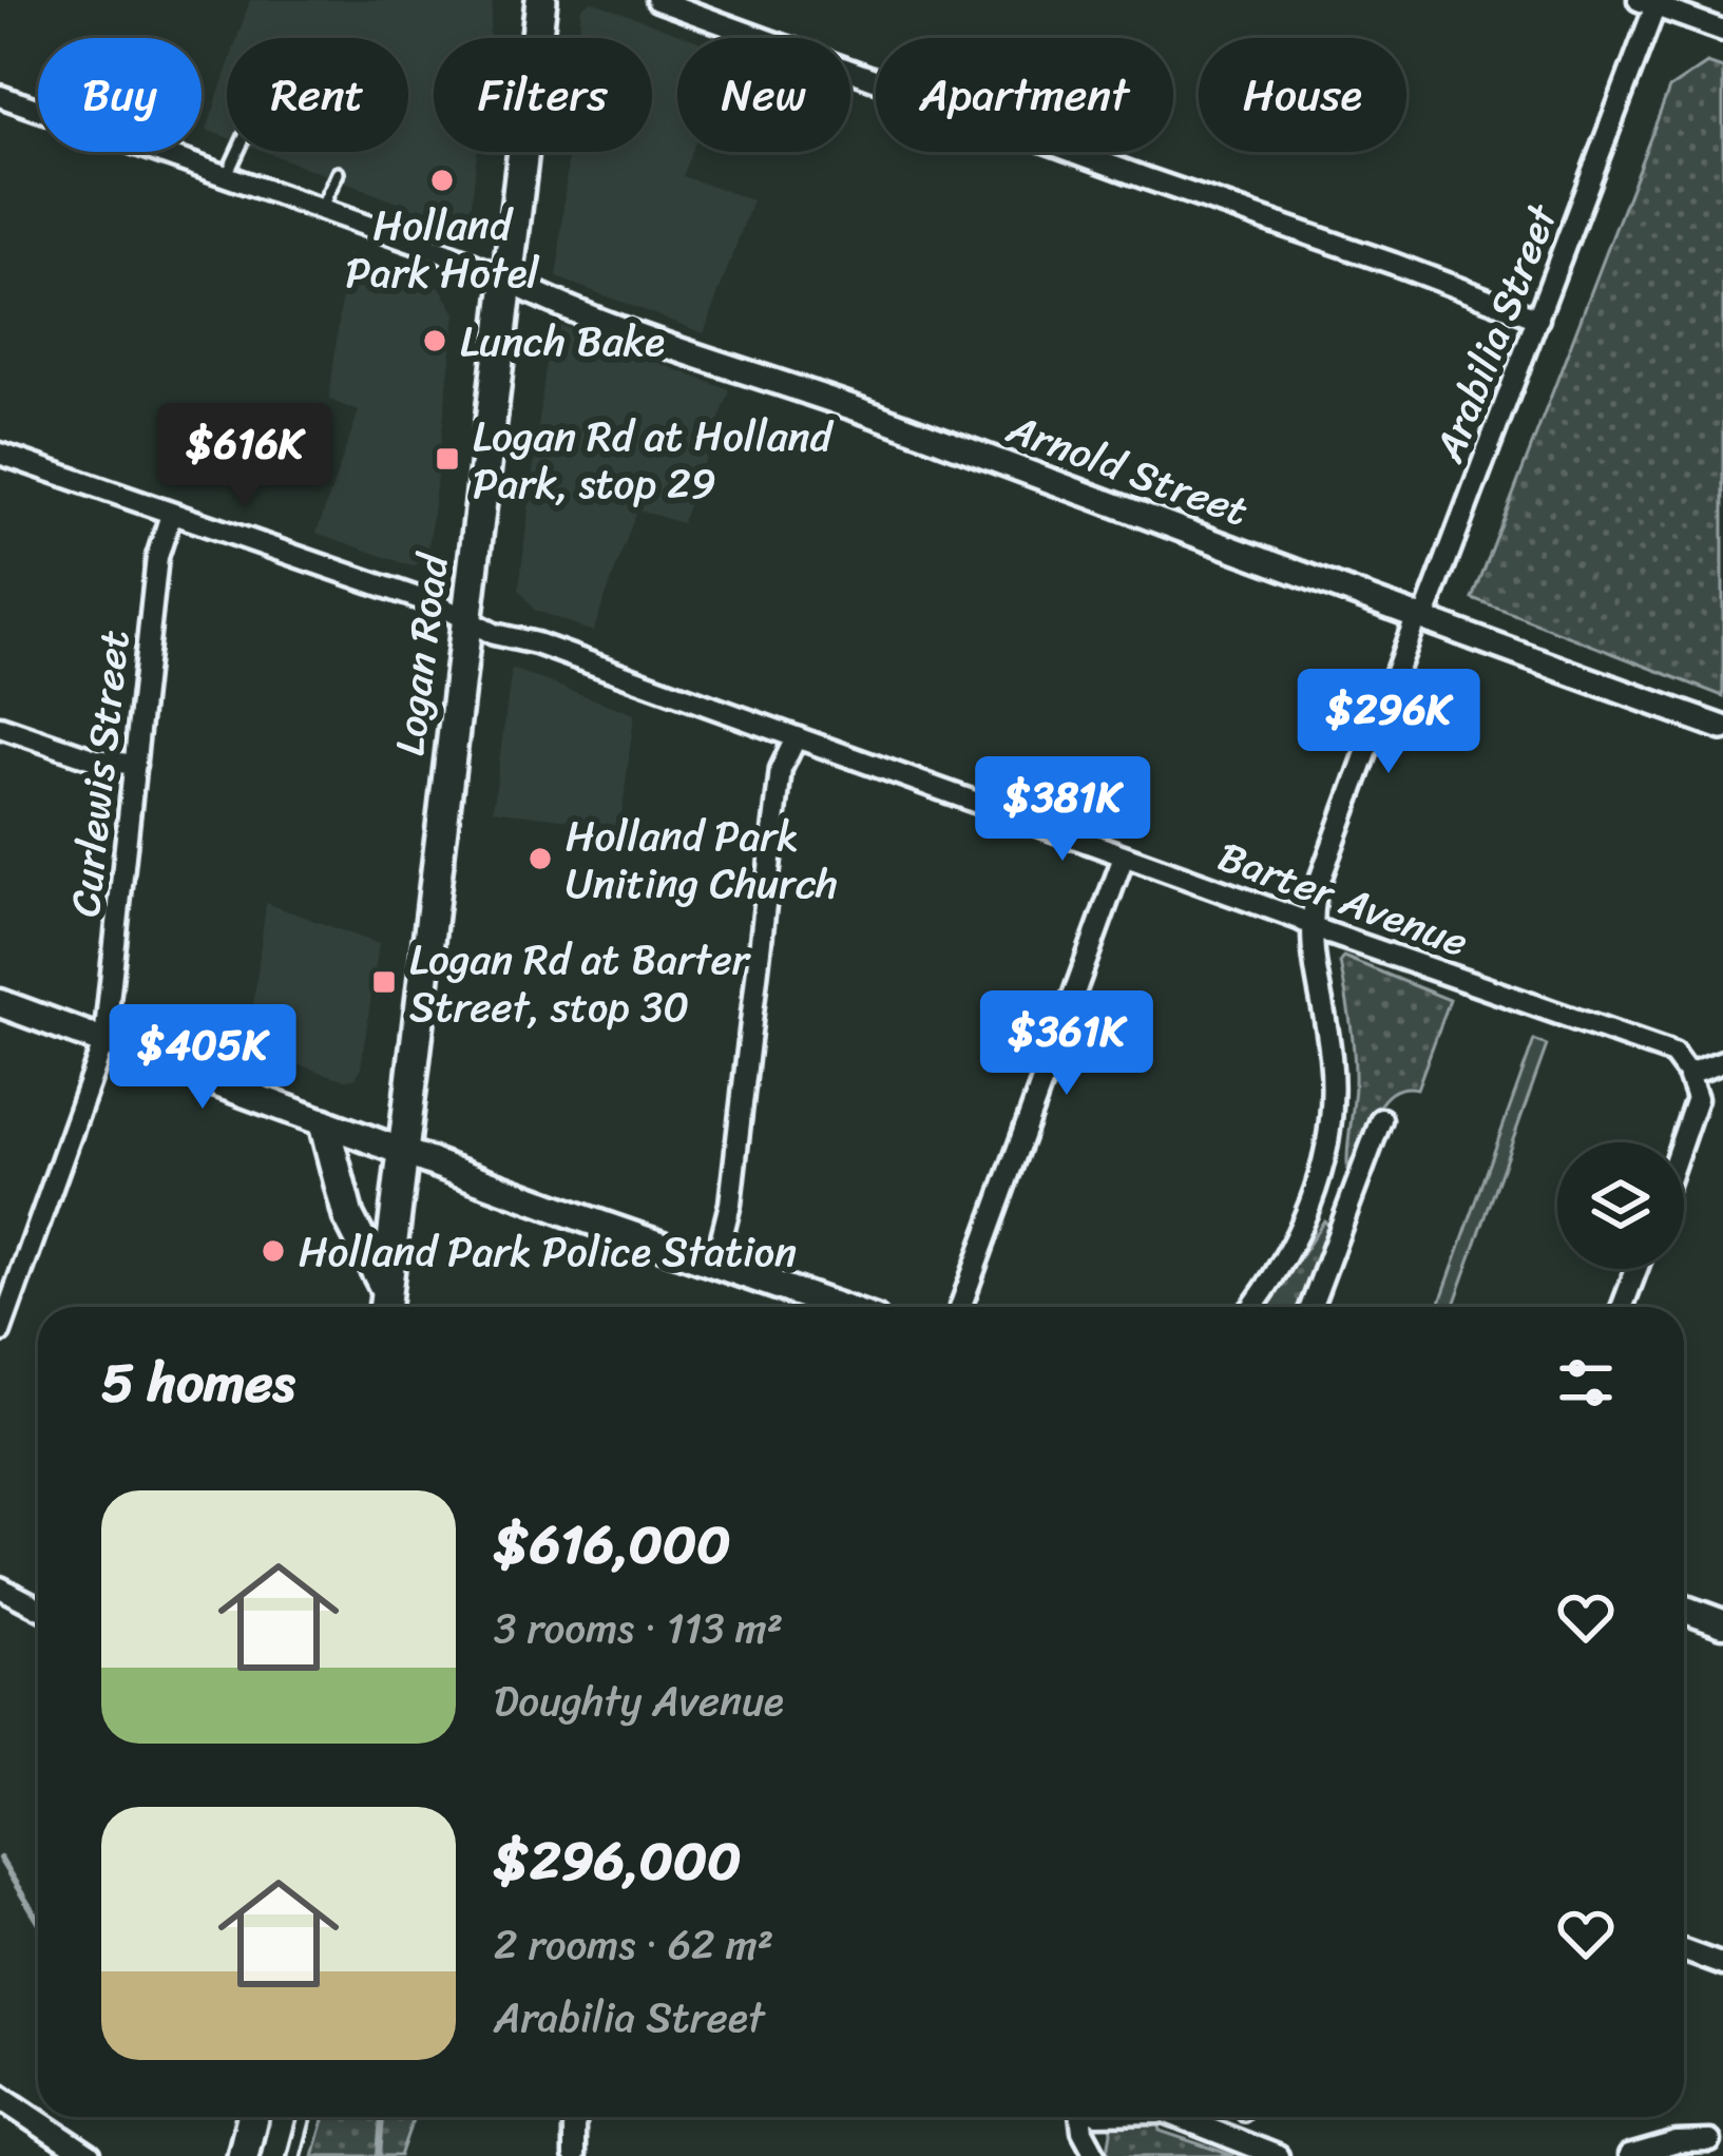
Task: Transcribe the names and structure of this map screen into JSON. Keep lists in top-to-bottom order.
{
  "streets": {
    "main road": ["Logan Road"],
    "street": [
      "Arabilia Street",
      "Arnold Street",
      "Curlewis Street",
      "Barter Avenue"
    ]
  },
  "crossings": [
    ["Arabilia Street", "Arnold Street"],
    ["Arabilia Street", "Barter Avenue"],
    ["Arnold Street", "Logan Road"],
    ["Logan Road", "Barter Avenue"],
    ["Curlewis Street", "Barter Avenue"]
  ],
  "places": {
    "other": [
      "Holland Park Hotel",
      "Lunch Bake",
      "Holland Park Uniting Church",
      "Holland Park Police Station"
    ],
    "transit": ["Logan Rd at Holland Park, stop 29", "Logan Rd at Barter Street, stop 30"]
  },
  "page": {
    "chip": [
      "Buy",
      "Rent",
      "Filters",
      "New",
      "Apartment",
      "House"
    ],
    "price": [
      "$616K",
      "$296K",
      "$381K",
      "$361K",
      "$405K"
    ],
    "heading": "5 homes",
    "list": [
      {
        "name": "$616,000",
        "note": "3 rooms · 113 m² · Doughty Avenue"
      },
      {
        "name": "$296,000",
        "note": "2 rooms · 62 m² · Arabilia Street"
      }
    ]
  }
}
